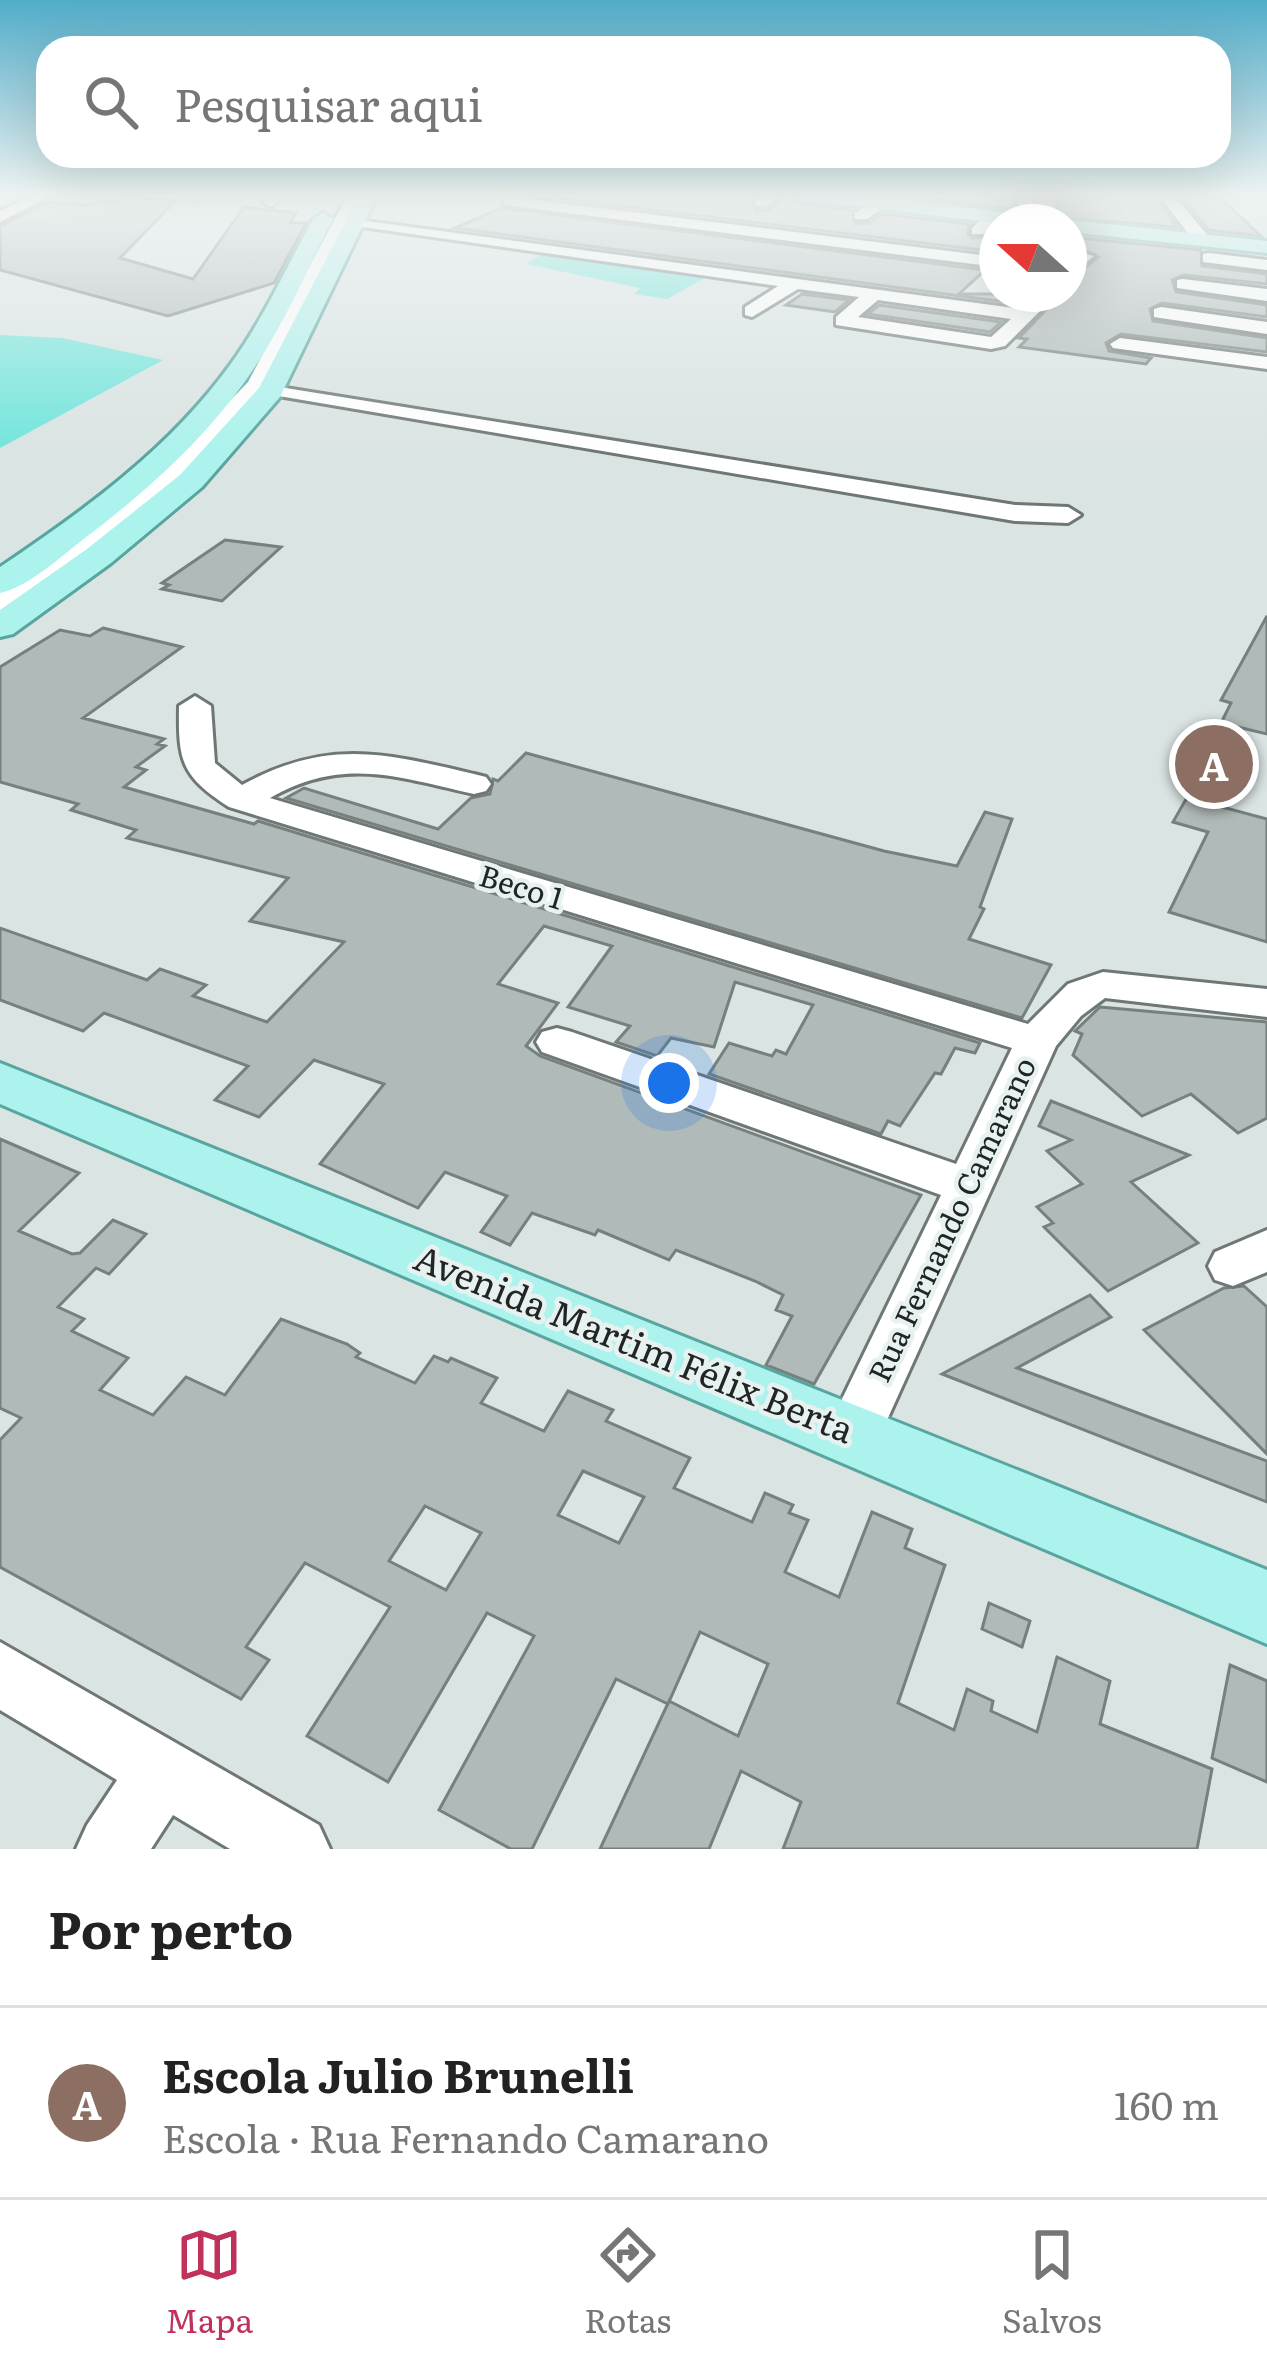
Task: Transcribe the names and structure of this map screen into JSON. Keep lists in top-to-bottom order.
{
  "streets": {
    "main road": ["Avenida Martim Félix Berta"],
    "street": ["Beco 1", "Rua Fernando Camarano"]
  },
  "crossings": [
    ["Beco 1", "Rua Fernando Camarano"],
    ["Rua Fernando Camarano", "Avenida Martim Félix Berta"]
  ],
  "north": "left",
  "page": {
    "search": "Pesquisar aqui",
    "pins": "A",
    "heading": "Por perto",
    "list": [
      {
        "mark": "A",
        "name": "Escola Julio Brunelli",
        "note": "Escola · Rua Fernando Camarano",
        "value": "160 m"
      }
    ],
    "nav": ["Mapa", "Rotas", "Salvos"]
  }
}
